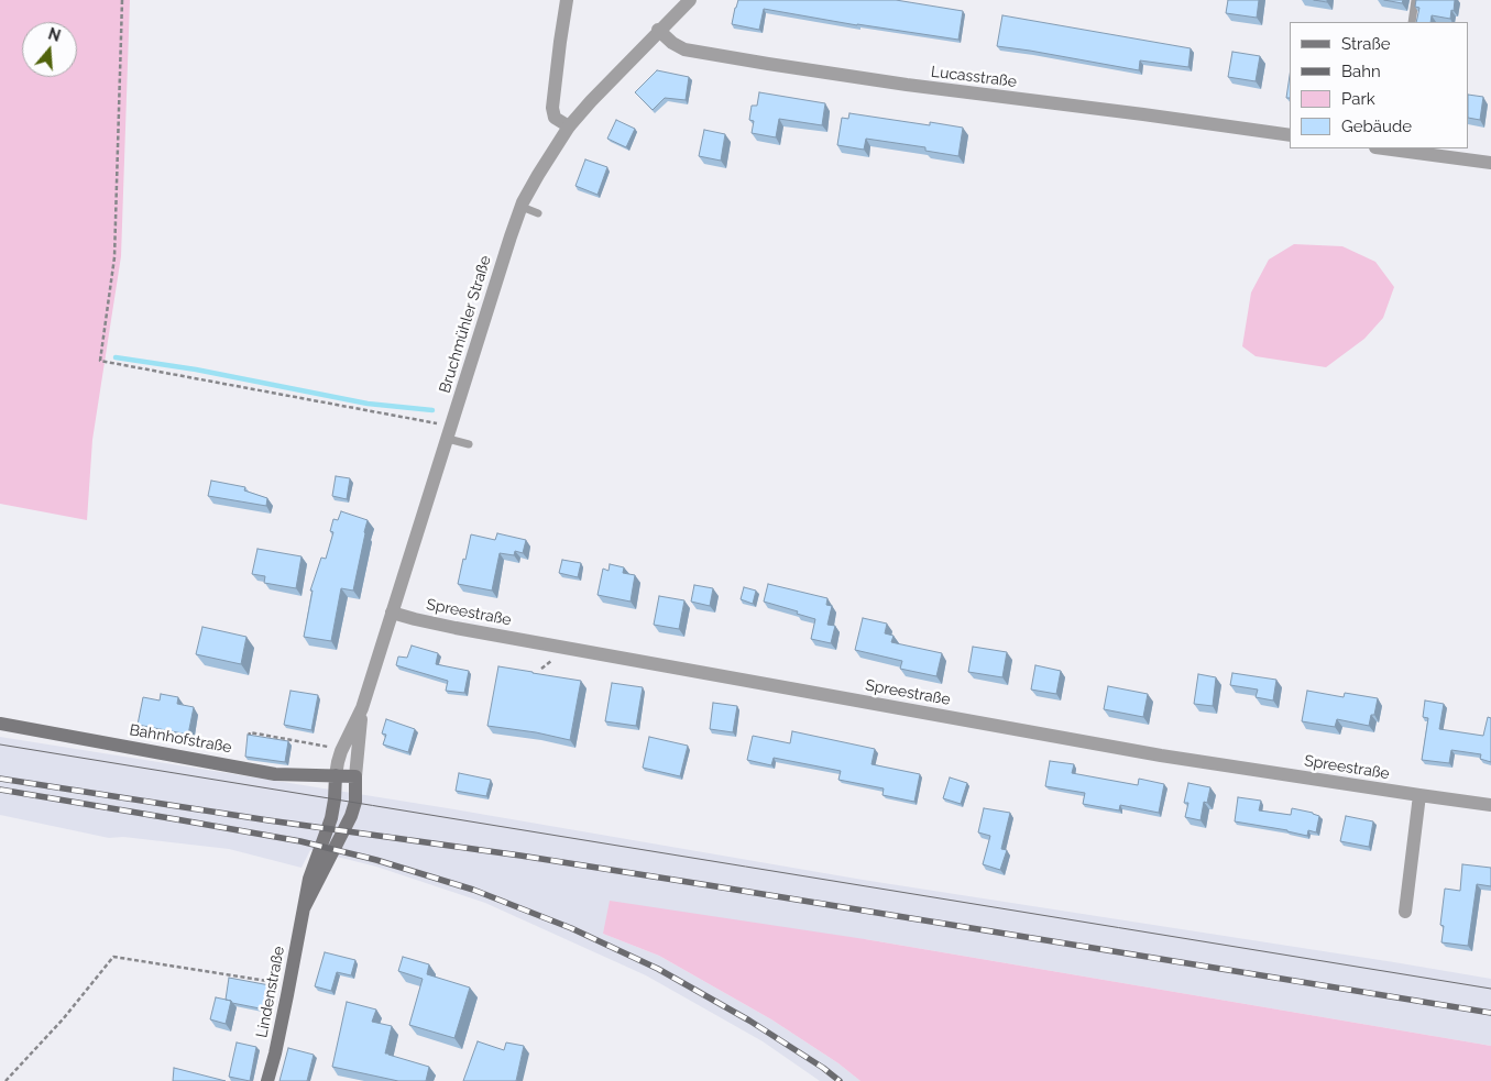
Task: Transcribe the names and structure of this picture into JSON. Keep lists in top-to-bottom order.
{
  "streets": {
    "main road": ["Bahnhofstraße", "Lindenstraße"],
    "street": ["Lucasstraße", "Bruchmühler Straße", "Spreestraße"]
  },
  "crossings": [
    ["Lucasstraße", "Bruchmühler Straße"],
    ["Bruchmühler Straße", "Spreestraße"],
    ["Bruchmühler Straße", "Bahnhofstraße"],
    ["Bruchmühler Straße", "Lindenstraße"],
    ["Bahnhofstraße", "Lindenstraße"]
  ],
  "legend": [
    "Straße",
    "Bahn",
    "Park",
    "Gebäude"
  ],
  "north": "top"
}
